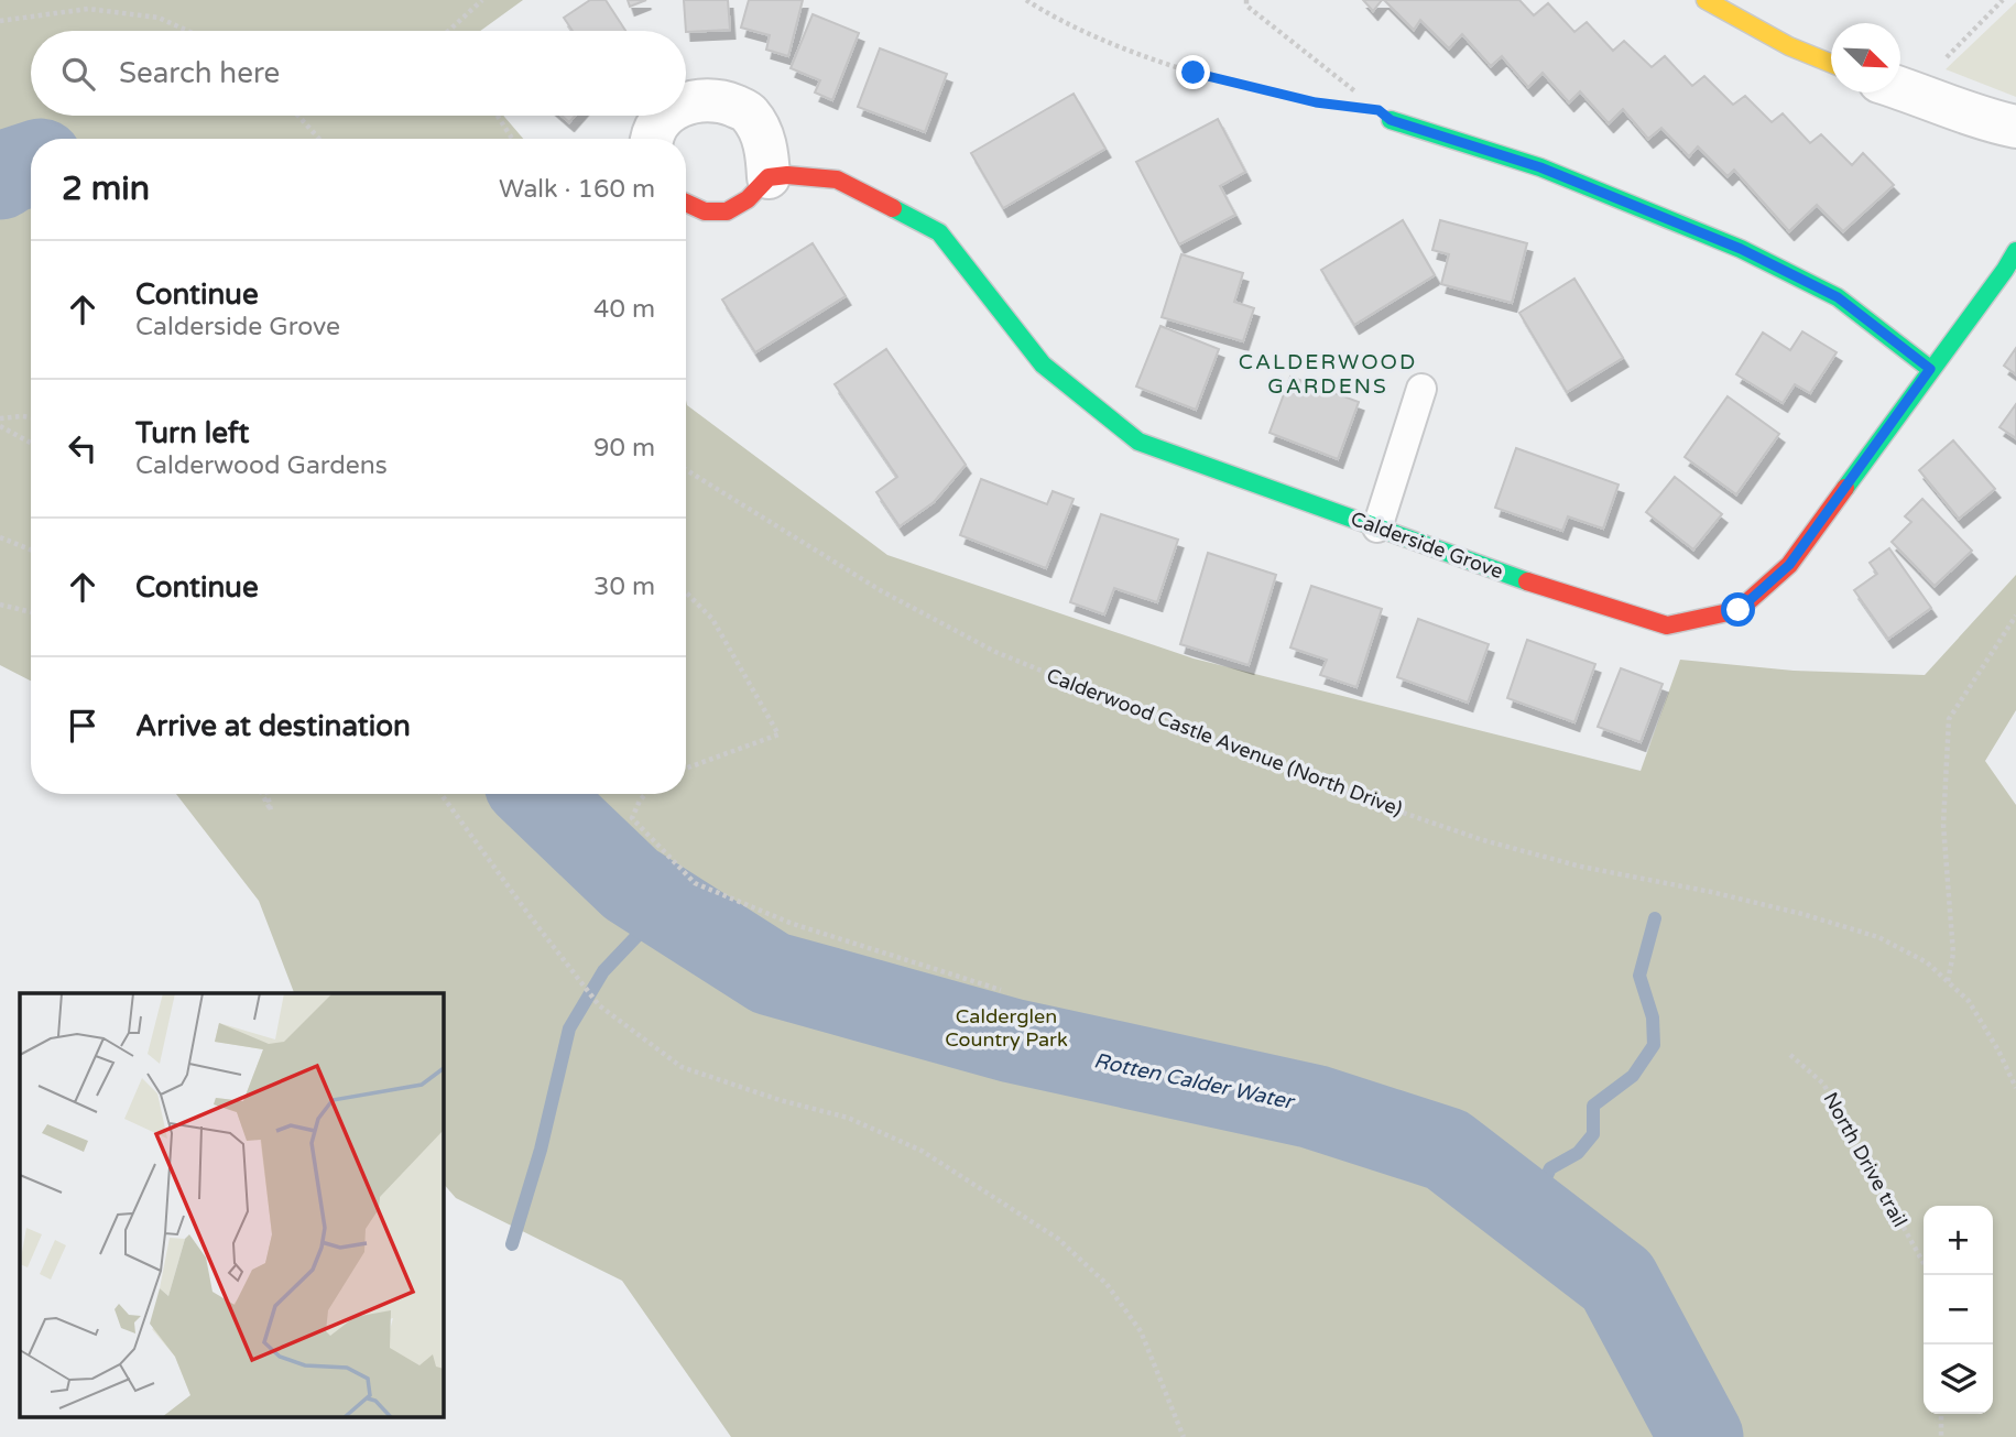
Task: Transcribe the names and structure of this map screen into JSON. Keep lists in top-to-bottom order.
{
  "streets": {
    "street": ["Calderside Grove"],
    "path": ["Calderwood Castle Avenue (North Drive)", "North Drive trail"]
  },
  "districts": ["CALDERWOOD GARDENS"],
  "water": ["Rotten Calder Water"],
  "parks": ["Calderglen Country Park"],
  "north": "bottom right",
  "page": {
    "search": "Search here",
    "heading": ["2 min", "Walk · 160 m"],
    "list": [
      ["Continue", "Calderside Grove", "40 m"],
      ["Turn left", "Calderwood Gardens", "90 m"],
      ["Continue", "30 m"],
      "Arrive at destination"
    ],
    "map_buttons": ["+", "−"]
  }
}
